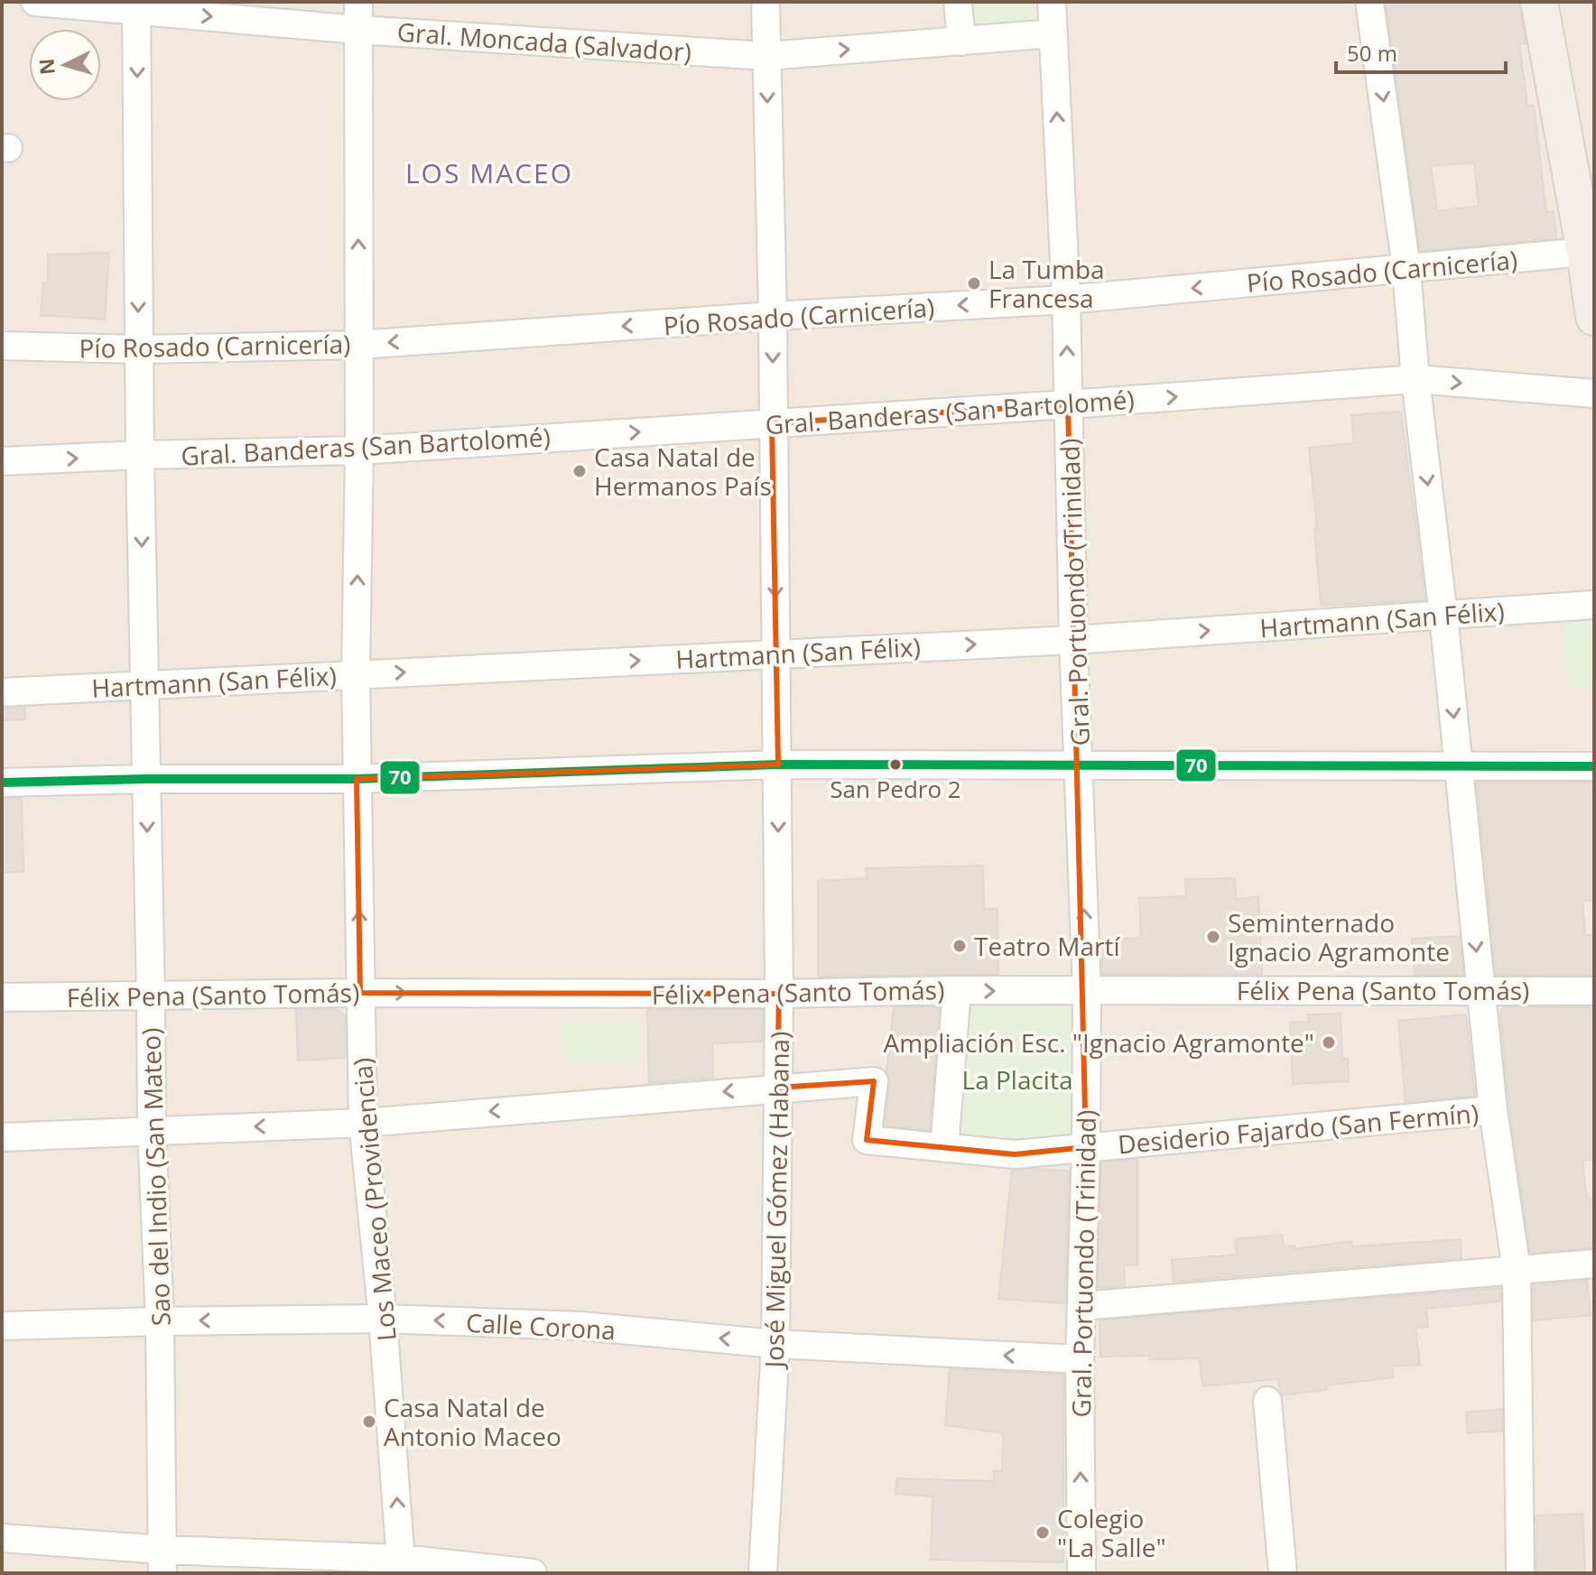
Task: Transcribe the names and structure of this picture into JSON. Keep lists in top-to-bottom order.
{
  "streets": {
    "street": [
      "Gral. Moncada (Salvador)",
      "Pío Rosado (Carnicería)",
      "Gral. Banderas (San Bartolomé)",
      "Gral. Portuondo (Trinidad)",
      "Hartmann (San Félix)",
      "Félix Pena (Santo Tomás)",
      "Desiderio Fajardo (San Fermín)",
      "Sao del Indio (San Mateo)",
      "Los Maceo (Providencia)",
      "José Miguel Gómez (Habana)",
      "Calle Corona"
    ]
  },
  "crossings": [
    ["Gral. Moncada (Salvador)", "Gral. Portuondo (Trinidad)"],
    ["Gral. Moncada (Salvador)", "Sao del Indio (San Mateo)"],
    ["Gral. Moncada (Salvador)", "Los Maceo (Providencia)"],
    ["Gral. Moncada (Salvador)", "José Miguel Gómez (Habana)"],
    ["Pío Rosado (Carnicería)", "Gral. Portuondo (Trinidad)"],
    ["Pío Rosado (Carnicería)", "Sao del Indio (San Mateo)"],
    ["Pío Rosado (Carnicería)", "Los Maceo (Providencia)"],
    ["Pío Rosado (Carnicería)", "José Miguel Gómez (Habana)"],
    ["Gral. Banderas (San Bartolomé)", "Gral. Portuondo (Trinidad)"],
    ["Gral. Banderas (San Bartolomé)", "Sao del Indio (San Mateo)"],
    ["Gral. Banderas (San Bartolomé)", "Los Maceo (Providencia)"],
    ["Gral. Banderas (San Bartolomé)", "José Miguel Gómez (Habana)"],
    ["Gral. Portuondo (Trinidad)", "Hartmann (San Félix)"],
    ["Gral. Portuondo (Trinidad)", "Félix Pena (Santo Tomás)"],
    ["Gral. Portuondo (Trinidad)", "Desiderio Fajardo (San Fermín)"],
    ["Gral. Portuondo (Trinidad)", "Calle Corona"],
    ["Hartmann (San Félix)", "Sao del Indio (San Mateo)"],
    ["Hartmann (San Félix)", "Los Maceo (Providencia)"],
    ["Hartmann (San Félix)", "José Miguel Gómez (Habana)"],
    ["Félix Pena (Santo Tomás)", "Sao del Indio (San Mateo)"],
    ["Félix Pena (Santo Tomás)", "Los Maceo (Providencia)"],
    ["Félix Pena (Santo Tomás)", "José Miguel Gómez (Habana)"],
    ["Desiderio Fajardo (San Fermín)", "Sao del Indio (San Mateo)"],
    ["Desiderio Fajardo (San Fermín)", "Los Maceo (Providencia)"],
    ["Desiderio Fajardo (San Fermín)", "José Miguel Gómez (Habana)"],
    ["Sao del Indio (San Mateo)", "Calle Corona"],
    ["Los Maceo (Providencia)", "Calle Corona"],
    ["José Miguel Gómez (Habana)", "Calle Corona"]
  ],
  "one_way": [
    "Gral. Moncada (Salvador)",
    "Pío Rosado (Carnicería)",
    "Gral. Banderas (San Bartolomé)",
    "Gral. Portuondo (Trinidad)",
    "Desiderio Fajardo (San Fermín)",
    "Sao del Indio (San Mateo)",
    "Los Maceo (Providencia)",
    "José Miguel Gómez (Habana)",
    "Calle Corona"
  ],
  "districts": ["LOS MACEO"],
  "parks": ["La Placita"],
  "places": [
    "La Tumba Francesa",
    "Casa Natal de Hermanos País",
    "San Pedro 2",
    "Seminternado Ignacio Agramonte",
    "Teatro Martí",
    "Ampliación Esc. \"Ignacio Agramonte\"",
    "Casa Natal de Antonio Maceo",
    "Colegio \"La Salle\""
  ],
  "lines": ["transit line 70"],
  "scale_bar": "50 m",
  "north": "left"
}
